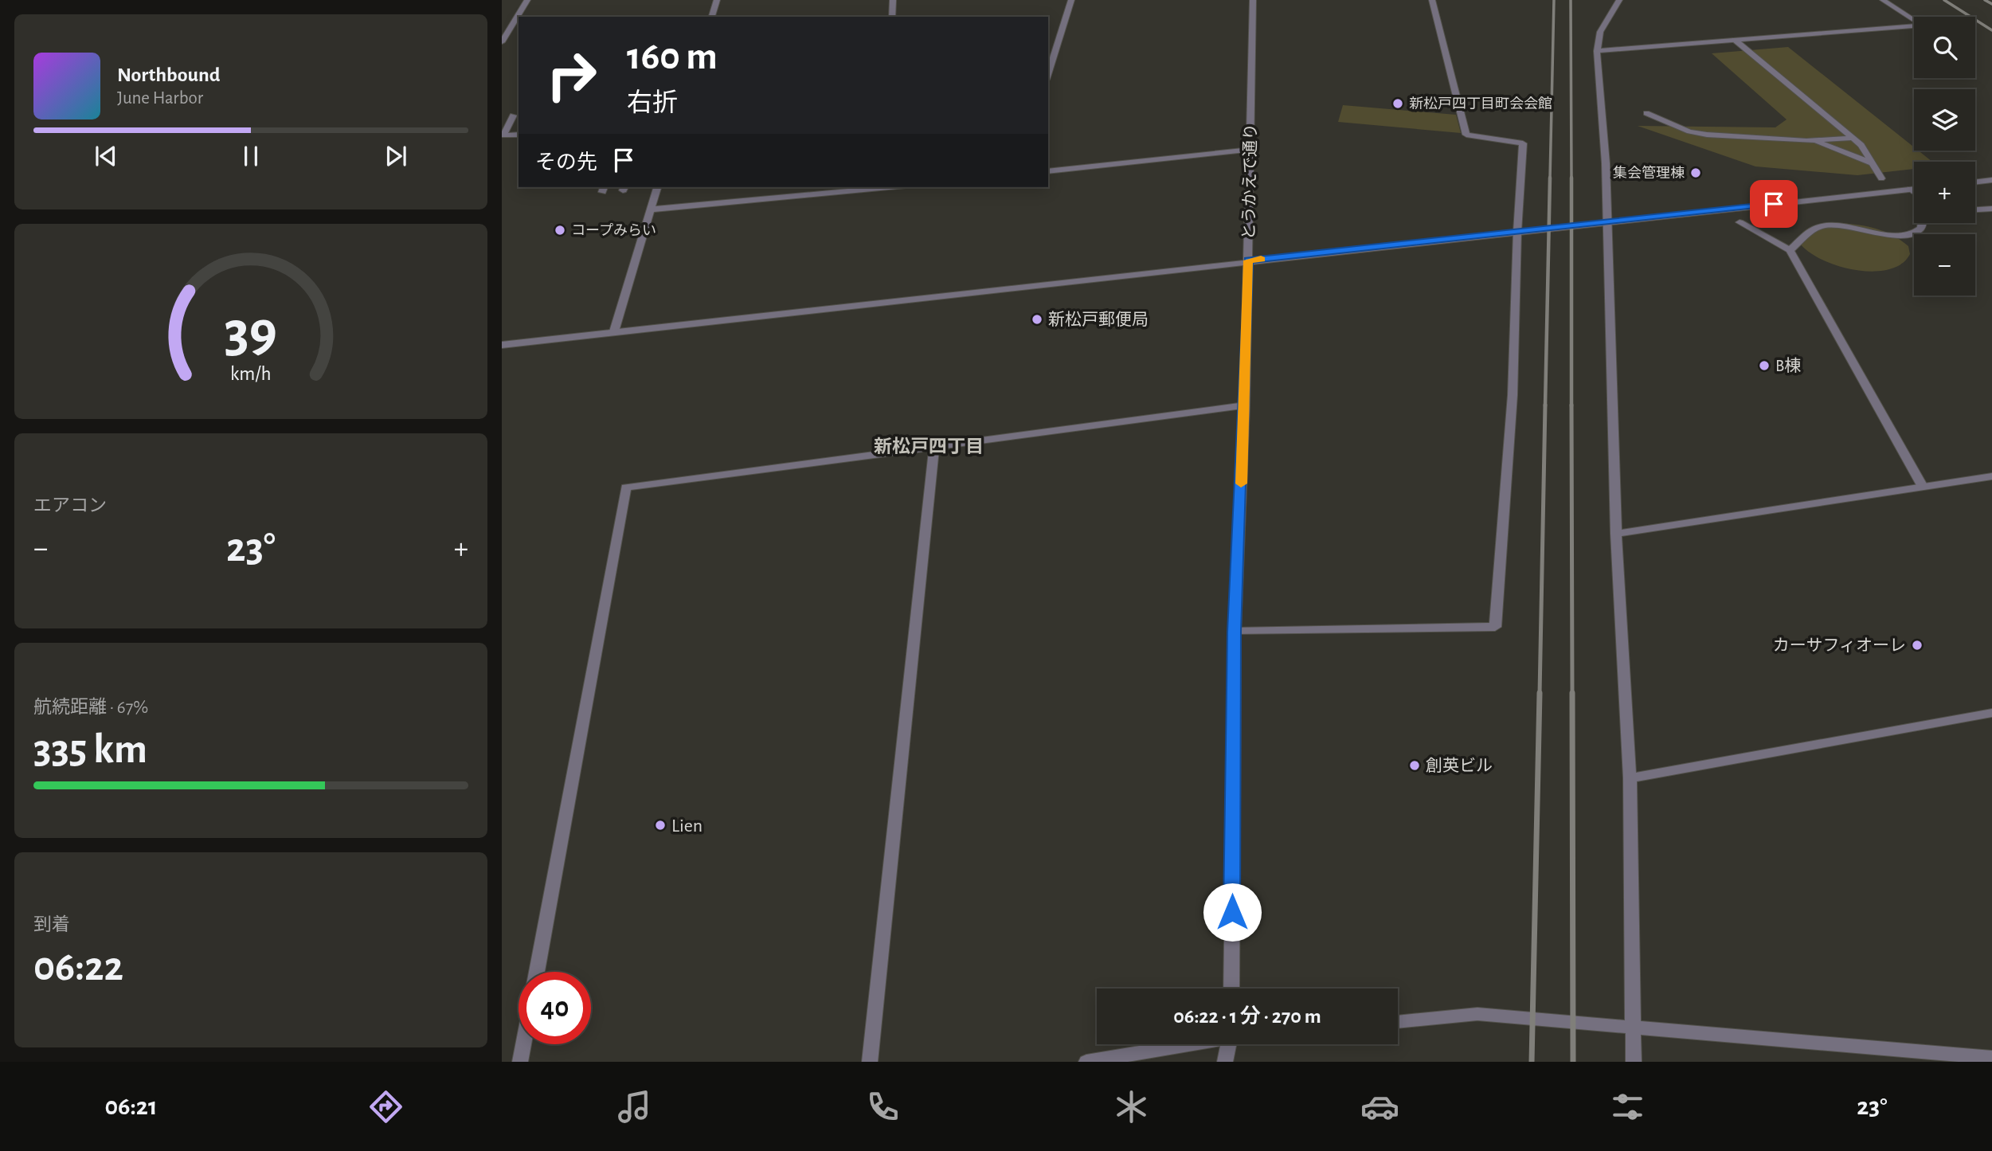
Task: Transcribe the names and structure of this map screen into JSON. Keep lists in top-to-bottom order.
{
  "streets": {
    "street": ["とうかえで通り"]
  },
  "districts": ["新松戸四丁目"],
  "places": [
    "新松戸四丁目町会会館",
    "集会管理棟",
    "コープみらい",
    "新松戸郵便局",
    "B棟",
    "カーサフィオーレ",
    "創英ビル",
    "Lien"
  ],
  "page": {
    "map_buttons": ["+", "−"],
    "turn": ["160 m", "右折"],
    "song": ["Northbound", "June Harbor"],
    "then": "その先",
    "tile": [
      "エアコン",
      ["航続距離 · 67%", "335 km"],
      ["到着", "06:22"]
    ],
    "heat": ["−", "23°", "+"],
    "limit": "40",
    "trip": "06:22 · 1 分 · 270 m",
    "tabs": ["06:21", "23°"],
    "gauge": ["39", "km/h"]
  }
}
